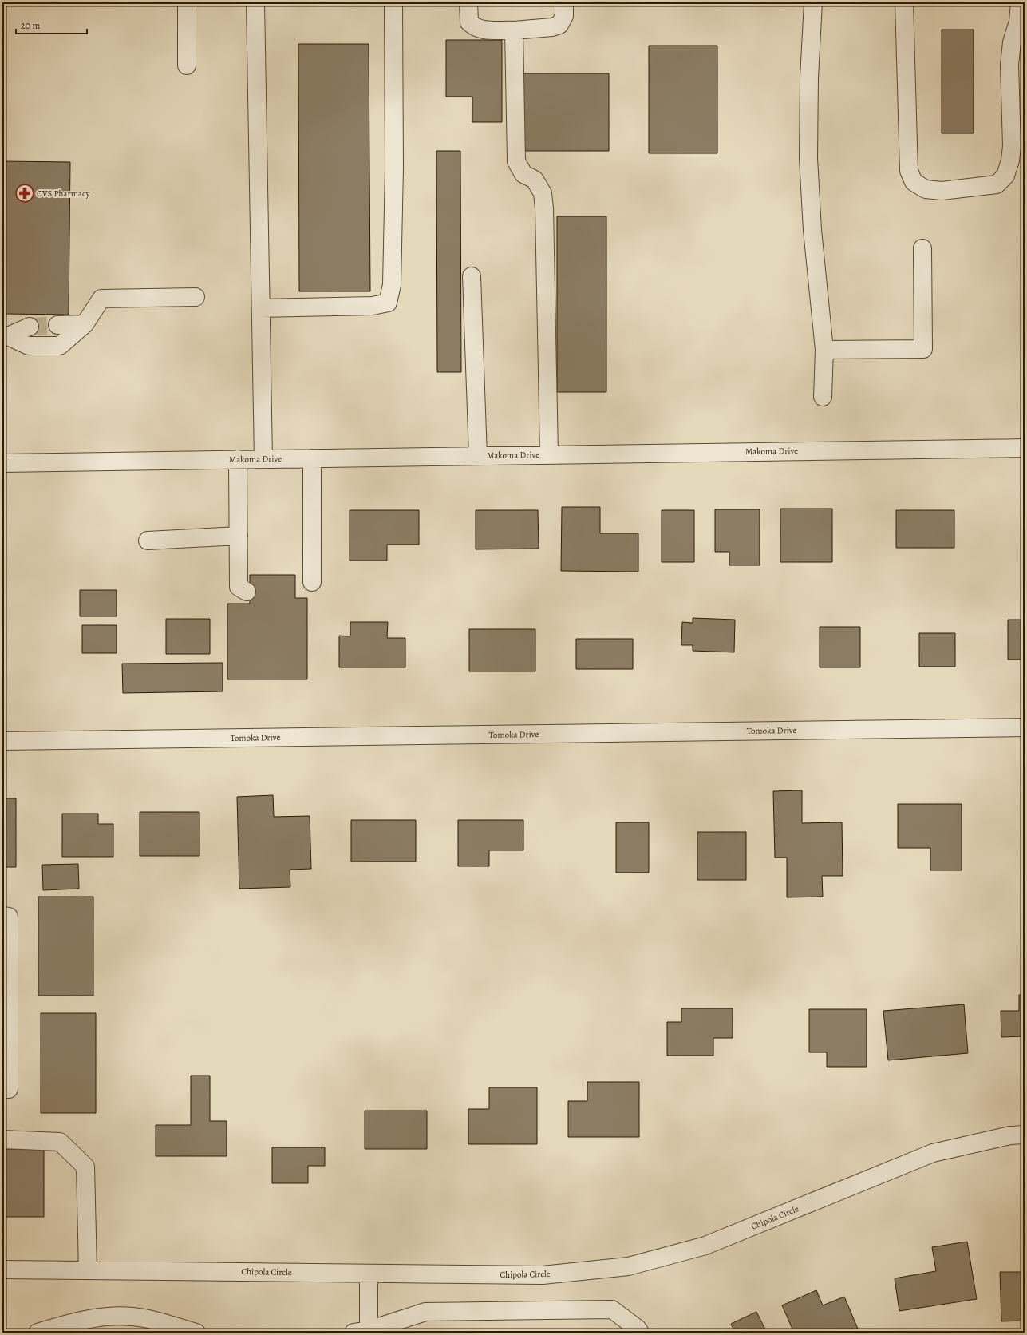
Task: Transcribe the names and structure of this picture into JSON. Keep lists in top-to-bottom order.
{
  "streets": {
    "street": ["Makoma Drive", "Tomoka Drive", "Chipola Circle"]
  },
  "places": {
    "pharmacy": ["CVS Pharmacy"]
  },
  "scale_bar": "20 m"
}
